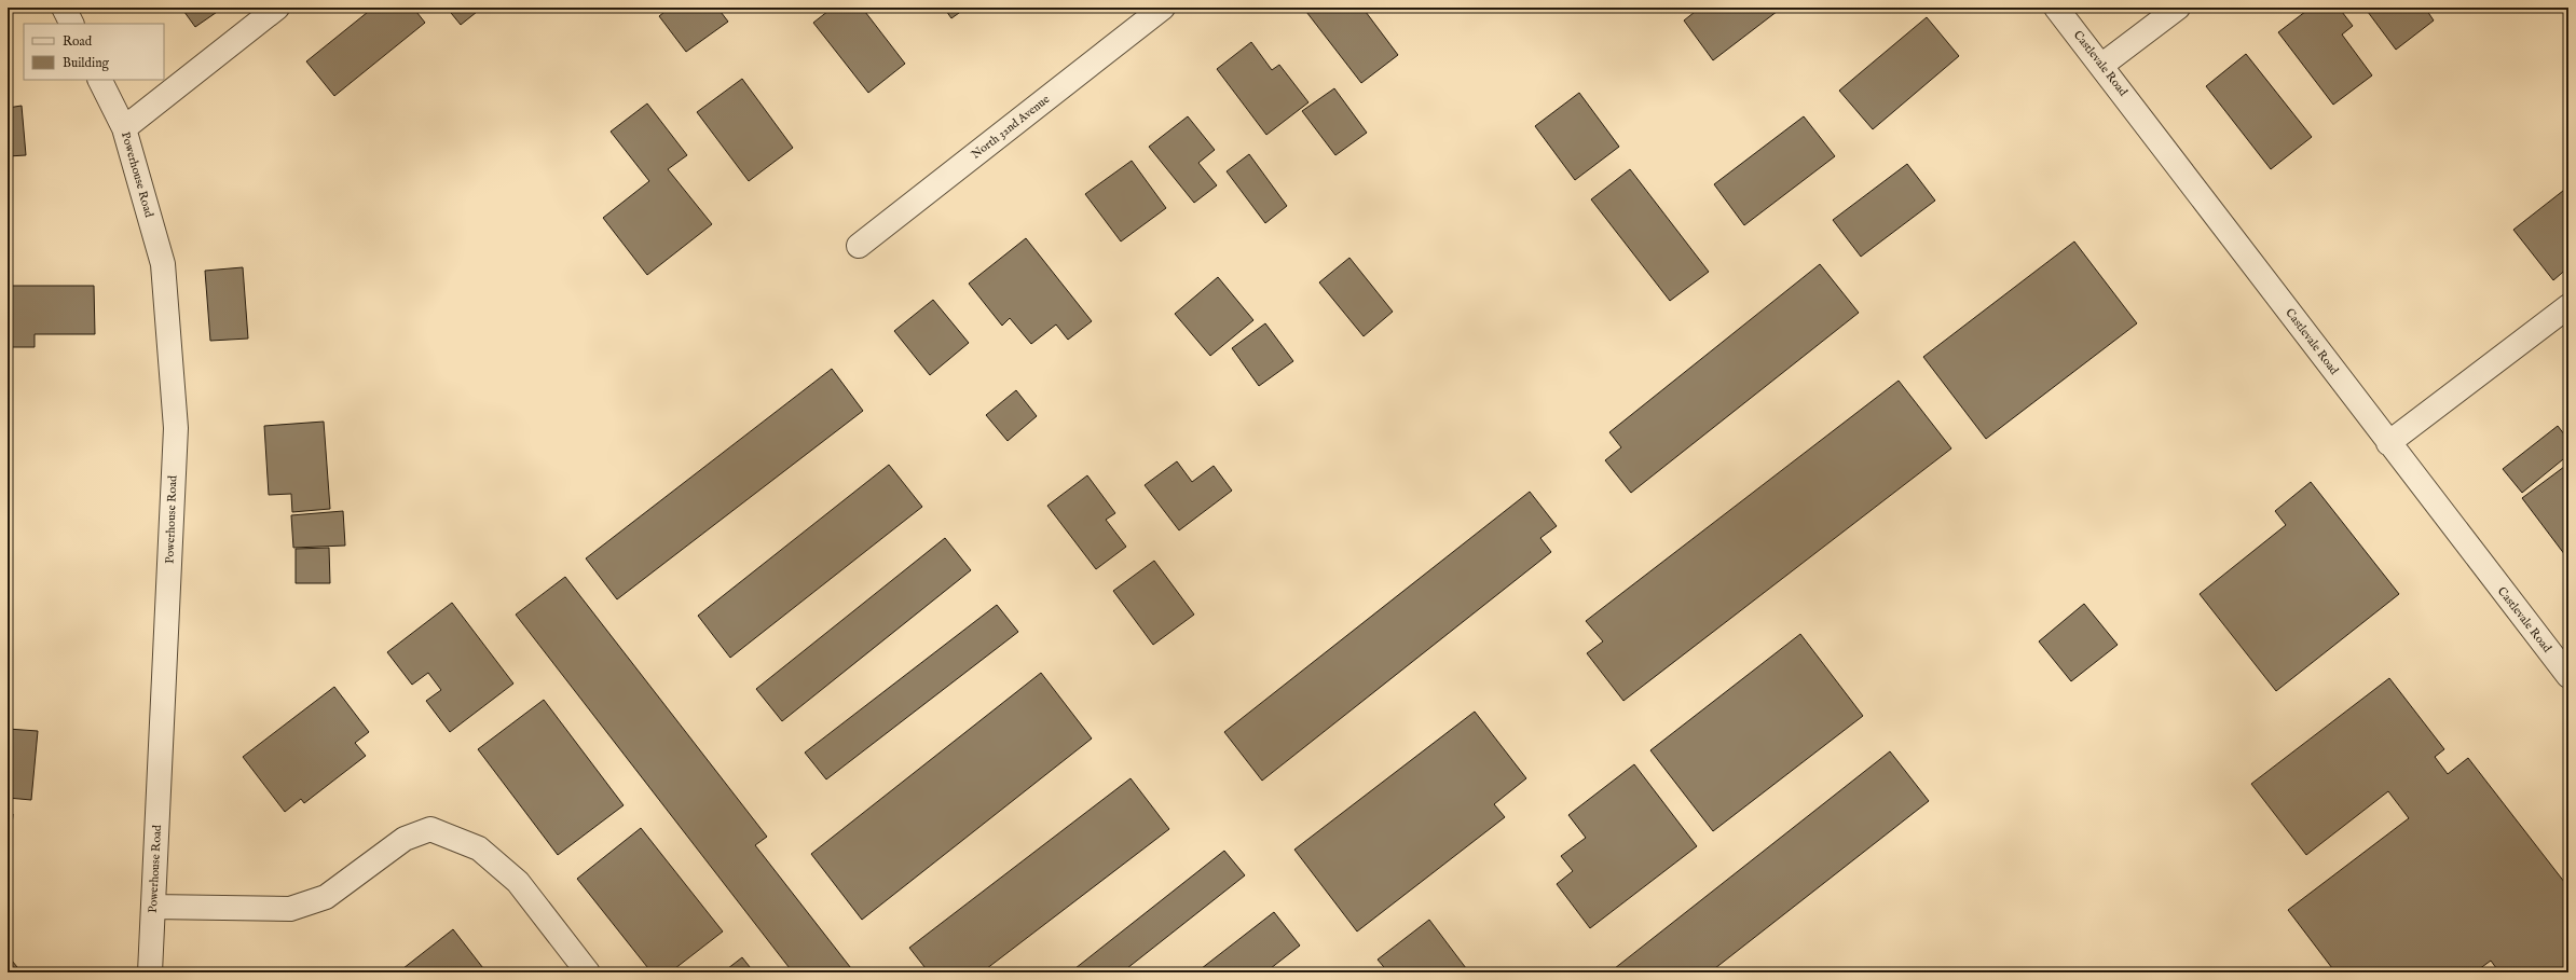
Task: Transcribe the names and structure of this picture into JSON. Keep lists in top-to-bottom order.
{
  "streets": {
    "street": ["Castlevale Road", "North 32nd Avenue", "Powerhouse Road"]
  },
  "legend": ["Road", "Building"]
}
